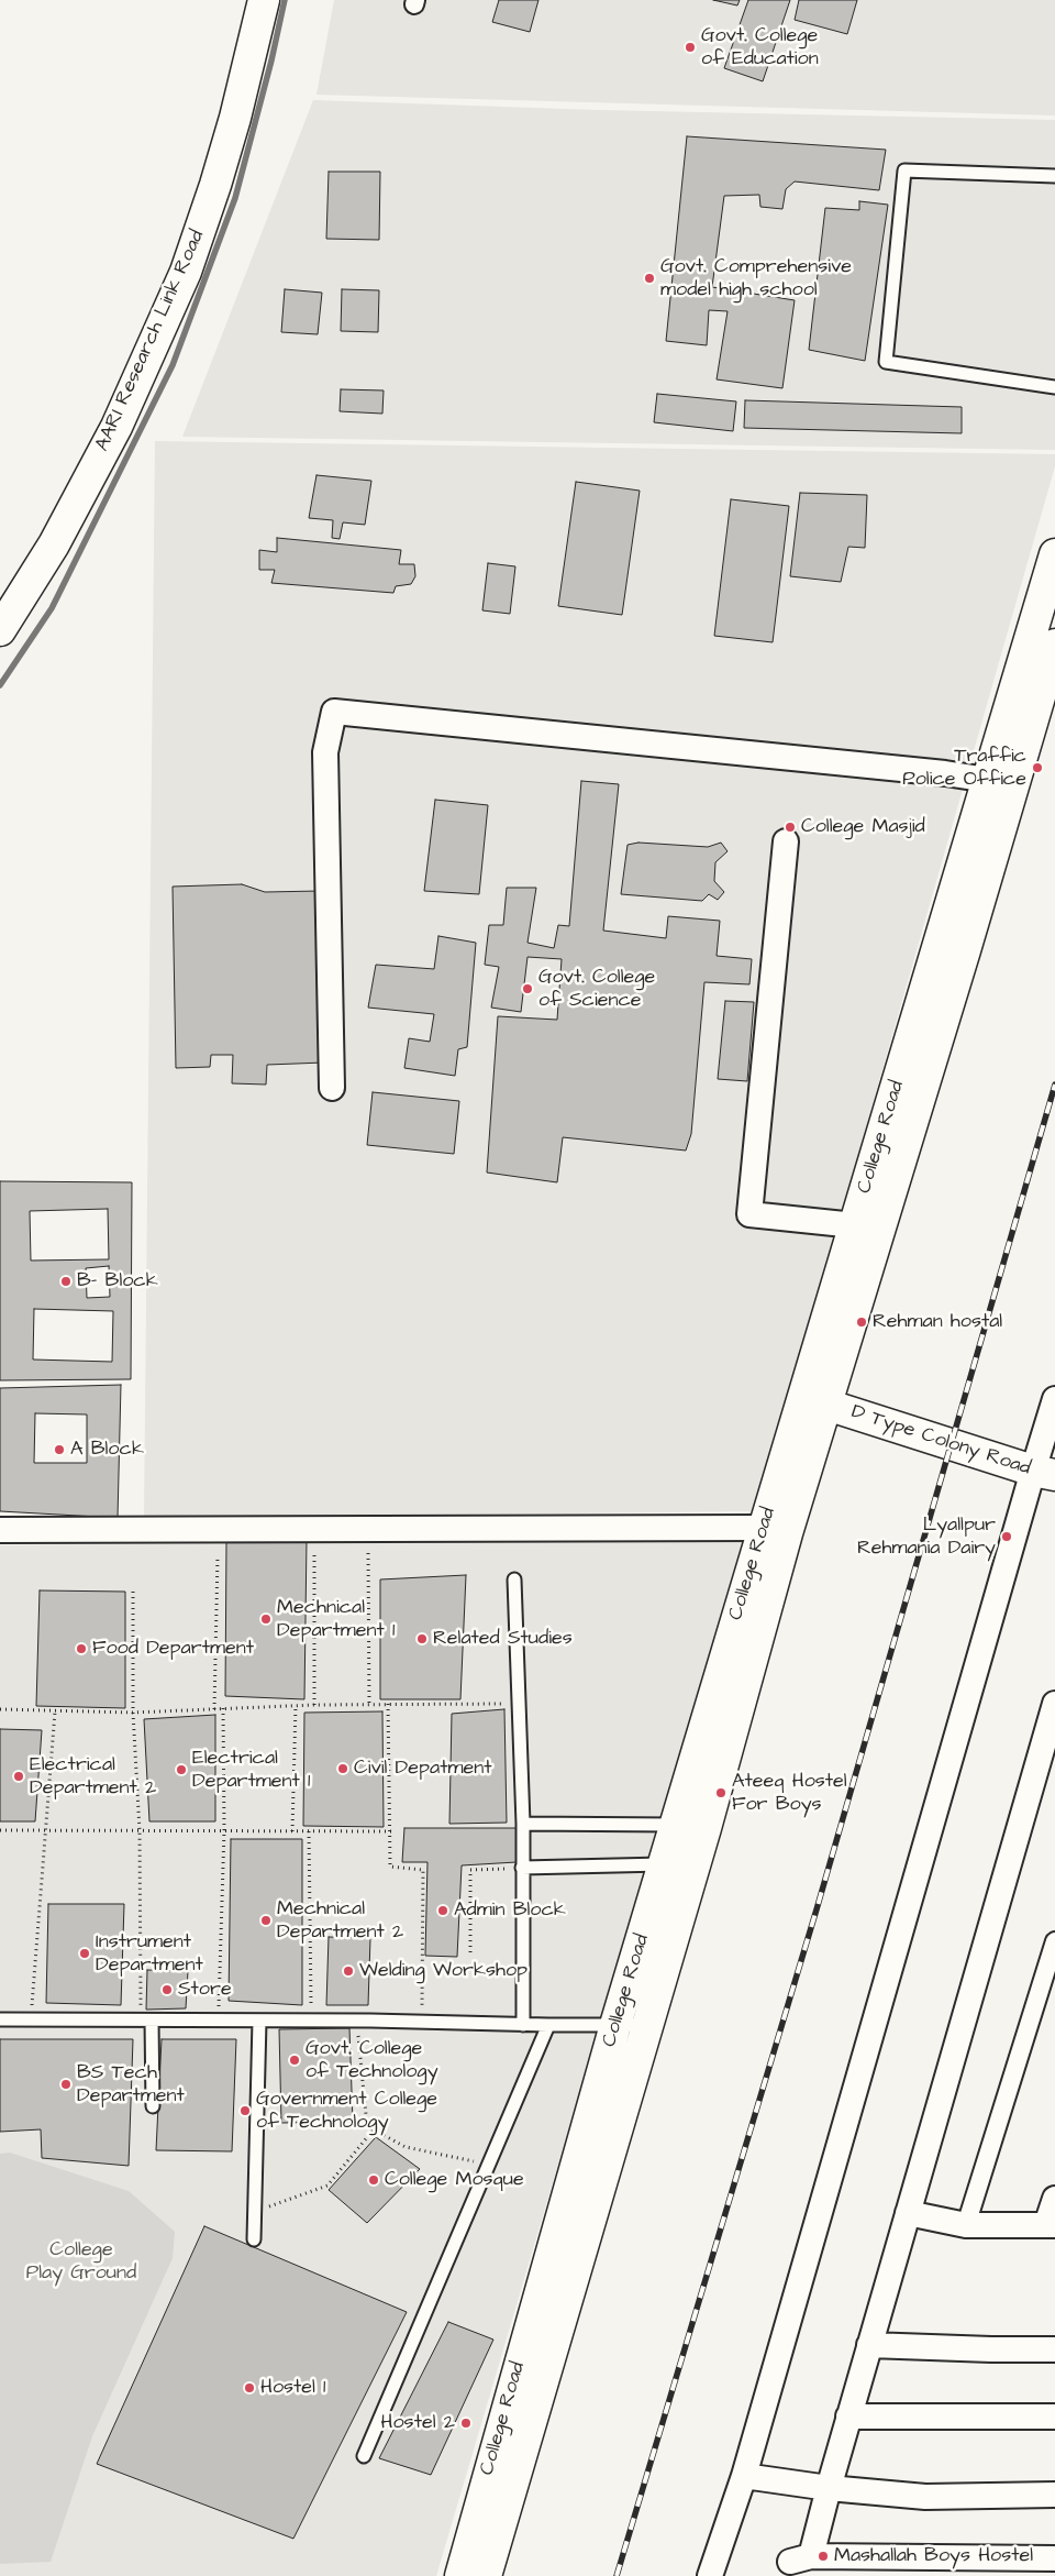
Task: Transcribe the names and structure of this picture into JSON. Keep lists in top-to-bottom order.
{
  "streets": {
    "main road": ["AARI Research Link Road", "College Road", "D Type Colony Road"]
  },
  "crossings": [
    ["College Road", "D Type Colony Road"]
  ],
  "parks": ["College Play Ground"],
  "places": [
    "Govt. College of Education",
    "Govt. Comprehensive model high school",
    "Traffic Police Office",
    "College Masjid",
    "Govt. College of Science",
    "B- Block",
    "Rehman hostal",
    "A Block",
    "Lyallpur Rehmania Dairy",
    "Mechnical Department 1",
    "Related Studies",
    "Food Department",
    "Civil Depatment",
    "Electrical Department 1",
    "Electrical Department 2",
    "Ateeq Hostel For Boys",
    "Admin Block",
    "Mechnical Department 2",
    "Instrument Department",
    "Welding Workshop",
    "Store",
    "Govt. College of Technology",
    "BS Tech Department",
    "Government College of Technology",
    "College Mosque",
    "Hostel 1",
    "Hostel 2",
    "Mashallah Boys Hostel"
  ]
}
